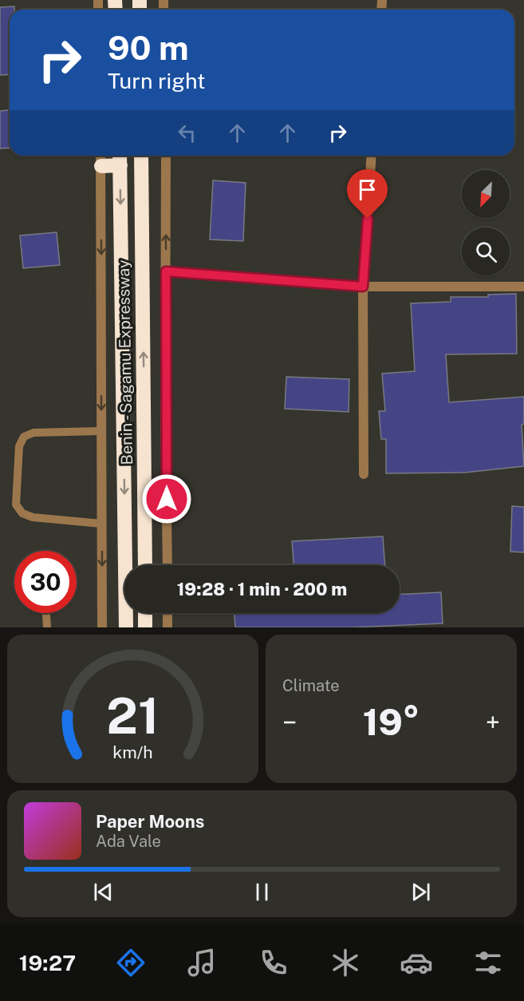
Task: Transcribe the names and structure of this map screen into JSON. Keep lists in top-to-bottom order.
{
  "streets": {
    "highway": ["Benin - Sagamu Expressway"]
  },
  "north": "bottom left",
  "page": {
    "turn": ["90 m", "Turn right"],
    "limit": "30",
    "trip": "19:28 · 1 min · 200 m",
    "tile": "Climate",
    "heat": ["−", "19°", "+"],
    "song": ["Paper Moons", "Ada Vale"],
    "tabs": "19:27",
    "gauge": ["21", "km/h"]
  }
}
